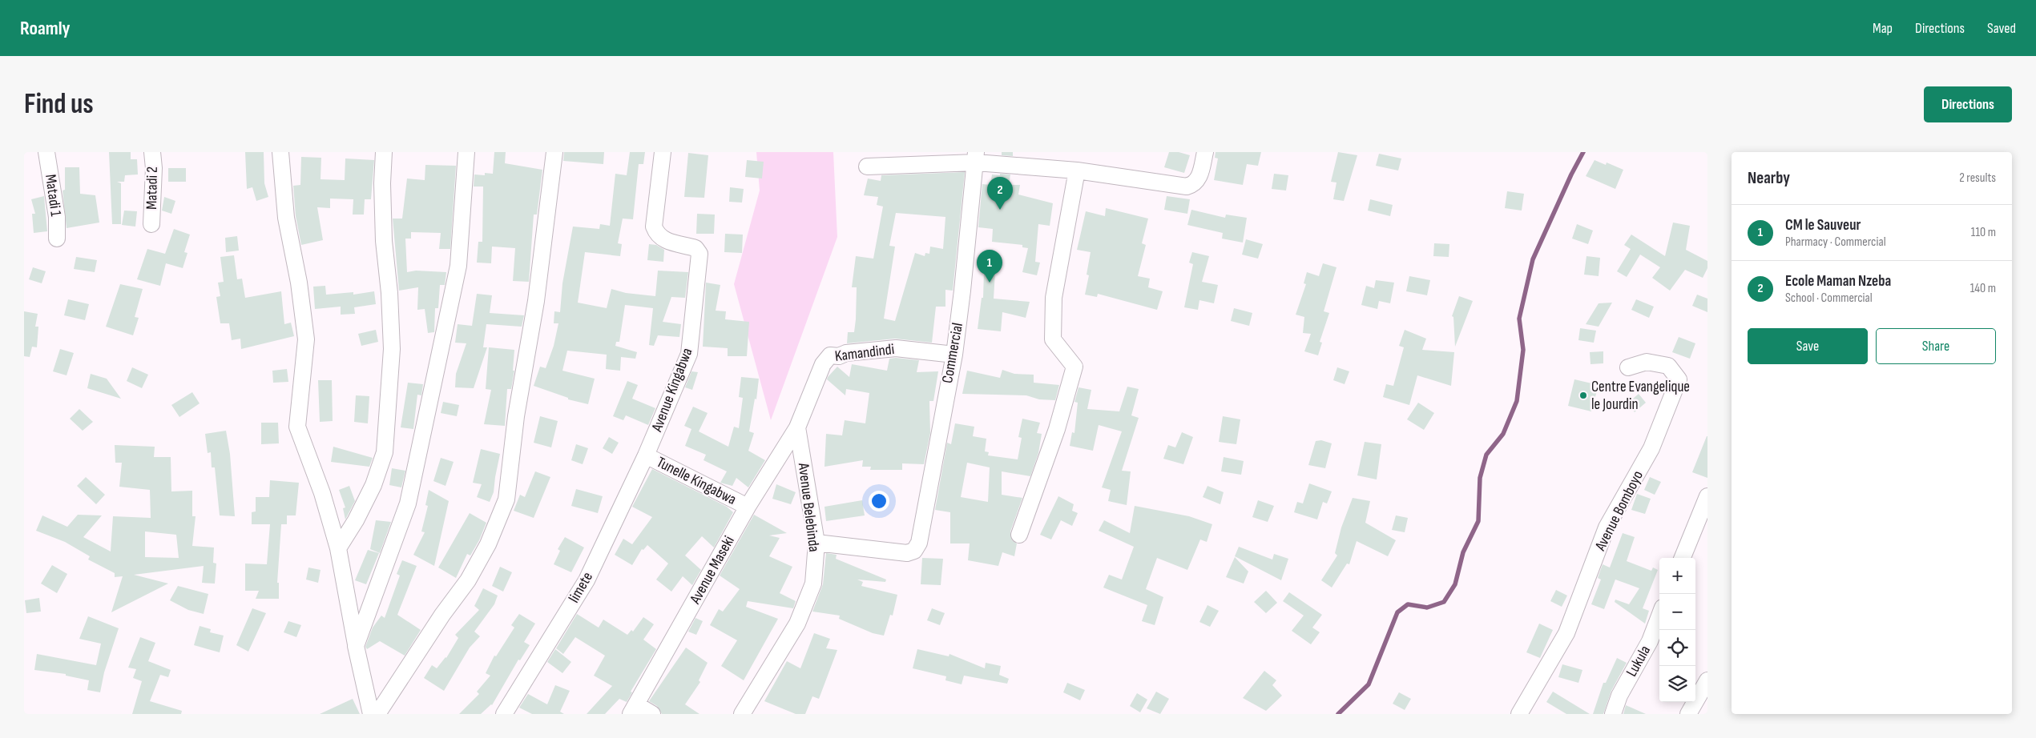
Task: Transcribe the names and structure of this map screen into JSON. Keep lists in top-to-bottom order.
{
  "streets": {
    "street": [
      "Matadi 2",
      "Matadi 1",
      "Kamandindi",
      "Commercial",
      "Avenue Kingabwa",
      "Tunelle Kingabwa",
      "Avenue Belebinda",
      "Avenue Bomboyo",
      "Avenue Maseki",
      "limete",
      "Lukula"
    ]
  },
  "crossings": [
    ["Kamandindi", "Commercial"],
    ["Kamandindi", "Avenue Belebinda"],
    ["Kamandindi", "Avenue Maseki"],
    ["Commercial", "Avenue Belebinda"],
    ["Avenue Kingabwa", "Tunelle Kingabwa"],
    ["Avenue Kingabwa", "limete"],
    ["Tunelle Kingabwa", "Avenue Maseki"],
    ["Tunelle Kingabwa", "limete"],
    ["Avenue Belebinda", "Avenue Maseki"]
  ],
  "places": ["Centre Evangelique le Jourdin"],
  "page": {
    "header": "Roamly",
    "nav": ["Map", "Directions", "Saved"],
    "buttons": [
      "Directions",
      ["Save", "Share"]
    ],
    "title": "Find us",
    "heading": ["Nearby", "2 results"],
    "pins": ["2", "1"],
    "list": [
      {
        "mark": "1",
        "name": "CM le Sauveur",
        "note": "Pharmacy · Commercial",
        "value": "110 m"
      },
      {
        "mark": "2",
        "name": "Ecole Maman Nzeba",
        "note": "School · Commercial",
        "value": "140 m"
      }
    ],
    "map_buttons": ["+", "−"]
  }
}
